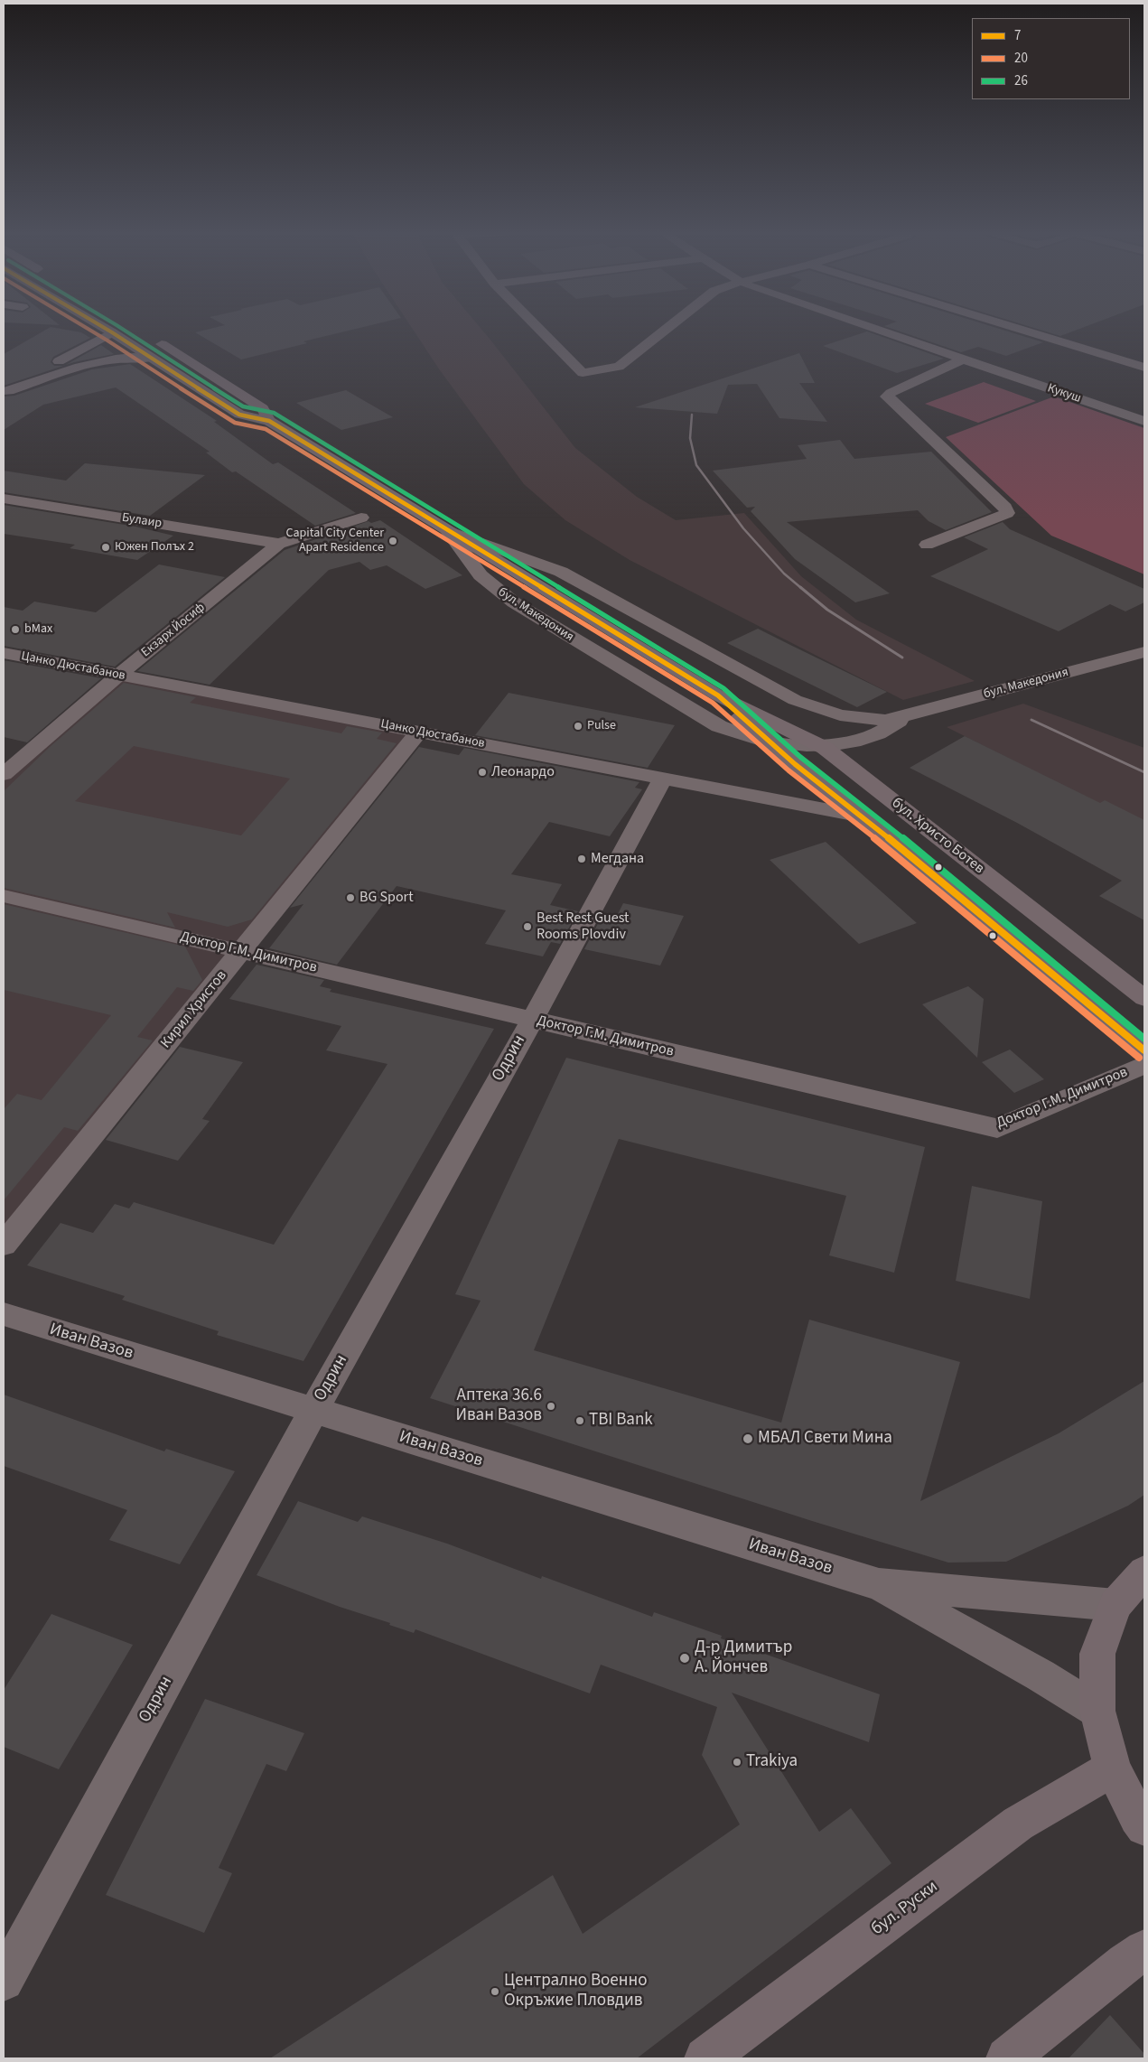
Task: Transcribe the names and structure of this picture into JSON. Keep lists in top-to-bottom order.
{
  "streets": {
    "main road": ["бул. Христо Ботев", "бул. Руски"],
    "street": [
      "Кукуш",
      "Булаир",
      "бул. Македония",
      "Екзарх Йосиф",
      "Цанко Дюстабанов",
      "Доктор Г.М. Димитров",
      "Кирил Христов",
      "Одрин",
      "Иван Вазов"
    ]
  },
  "crossings": [
    ["Булаир", "Екзарх Йосиф"],
    ["бул. Македония", "бул. Христо Ботев"],
    ["Екзарх Йосиф", "Цанко Дюстабанов"],
    ["Цанко Дюстабанов", "бул. Христо Ботев"],
    ["Цанко Дюстабанов", "Кирил Христов"],
    ["Цанко Дюстабанов", "Одрин"],
    ["Доктор Г.М. Димитров", "Кирил Христов"],
    ["Доктор Г.М. Димитров", "Одрин"],
    ["Одрин", "Иван Вазов"]
  ],
  "places": [
    "Capital City Center Apart Residence",
    "Южен Полъх 2",
    "bMax",
    "Pulse",
    "Леонардо",
    "Мегдана",
    "BG Sport",
    "Best Rest Guest Rooms Plovdiv",
    "Аптека 36.6 Иван Вазов",
    "TBI Bank",
    "МБАЛ Свети Мина",
    "Д-р Димитър А. Йончев",
    "Trakiya",
    "Централно Военно Окръжие Пловдив"
  ],
  "lines": ["transit line 7", "transit line 20", "transit line 26"],
  "legend": ["7", "20", "26"]
}
